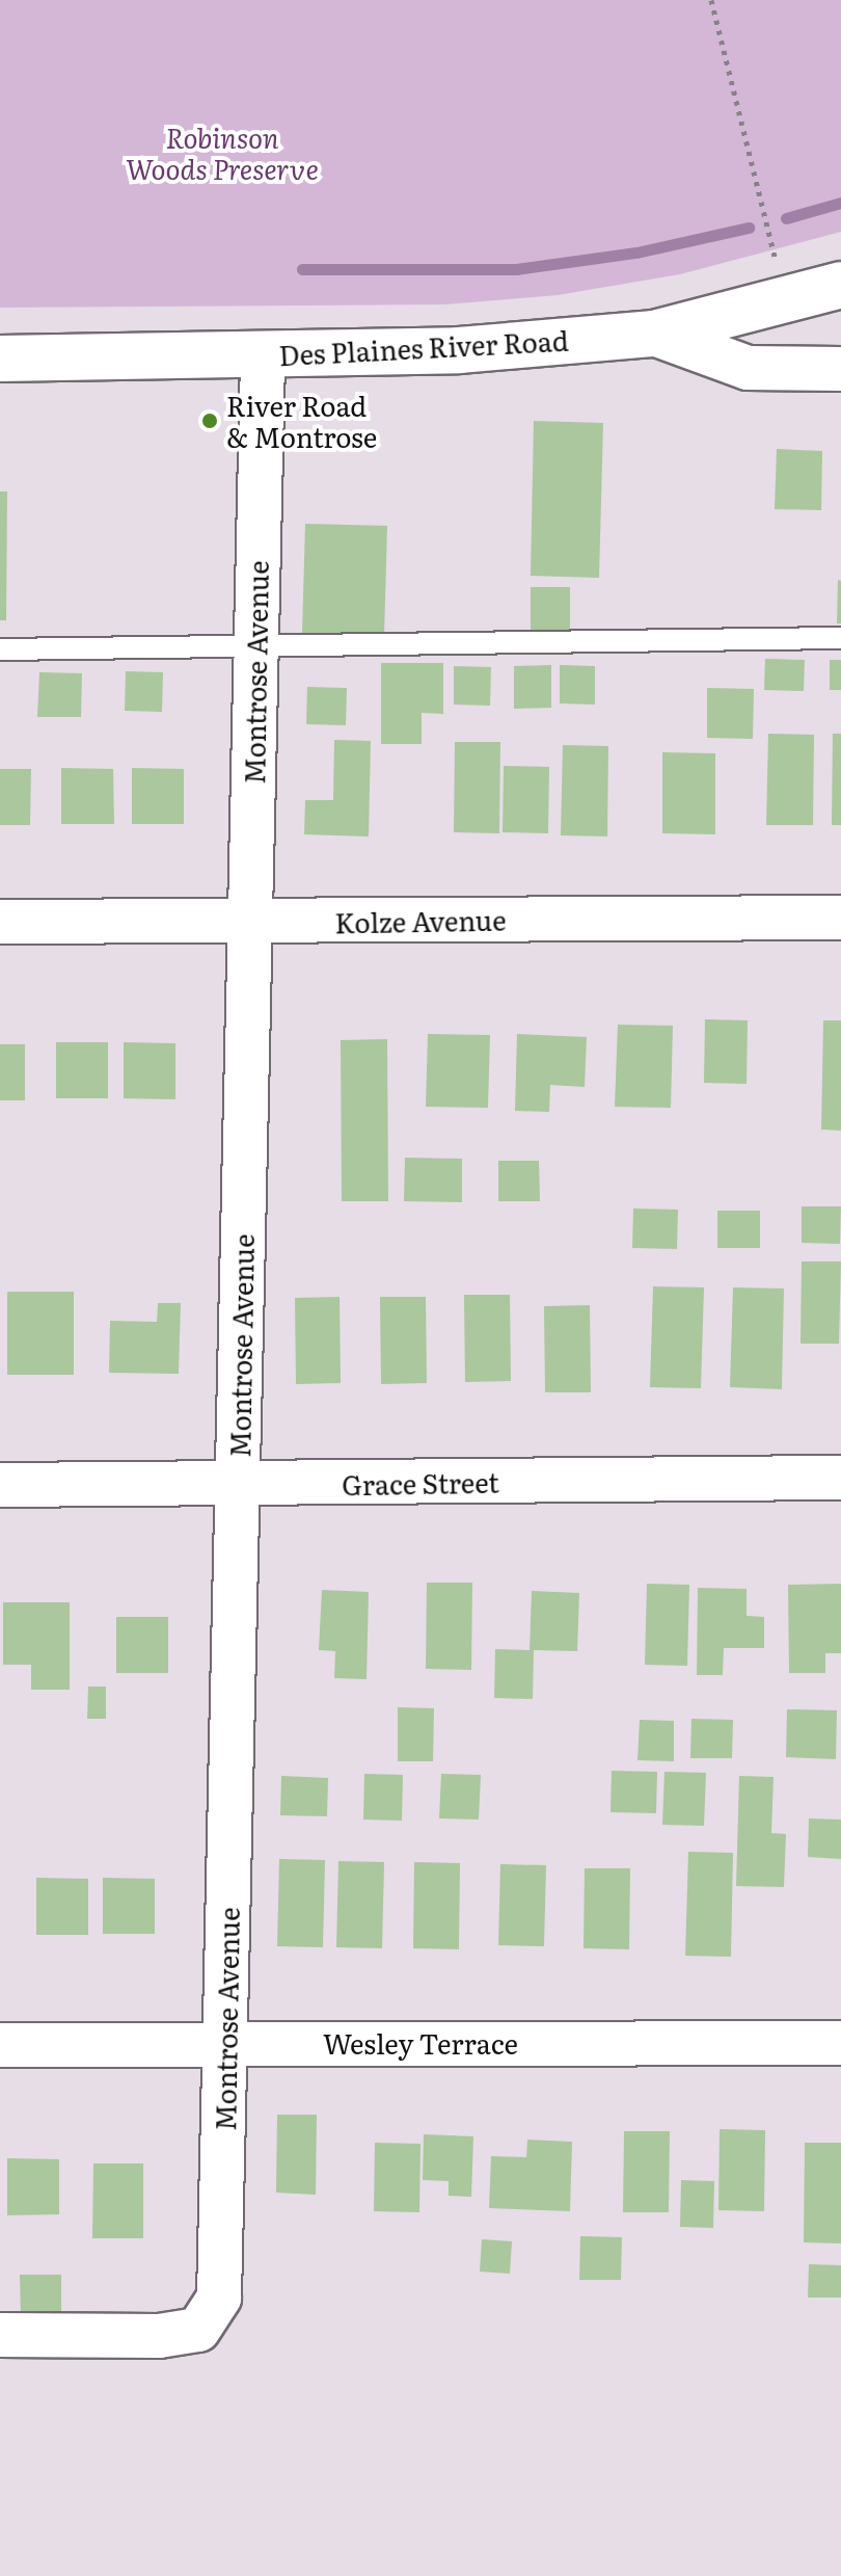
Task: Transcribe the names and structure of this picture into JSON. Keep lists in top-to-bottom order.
{
  "streets": {
    "main road": ["Des Plaines River Road"],
    "street": [
      "Montrose Avenue",
      "Kolze Avenue",
      "Grace Street",
      "Wesley Terrace"
    ]
  },
  "crossings": [
    ["Des Plaines River Road", "Montrose Avenue"],
    ["Montrose Avenue", "Kolze Avenue"],
    ["Montrose Avenue", "Grace Street"],
    ["Montrose Avenue", "Wesley Terrace"]
  ],
  "parks": ["Robinson Woods Preserve"],
  "places": ["River Road & Montrose"]
}
